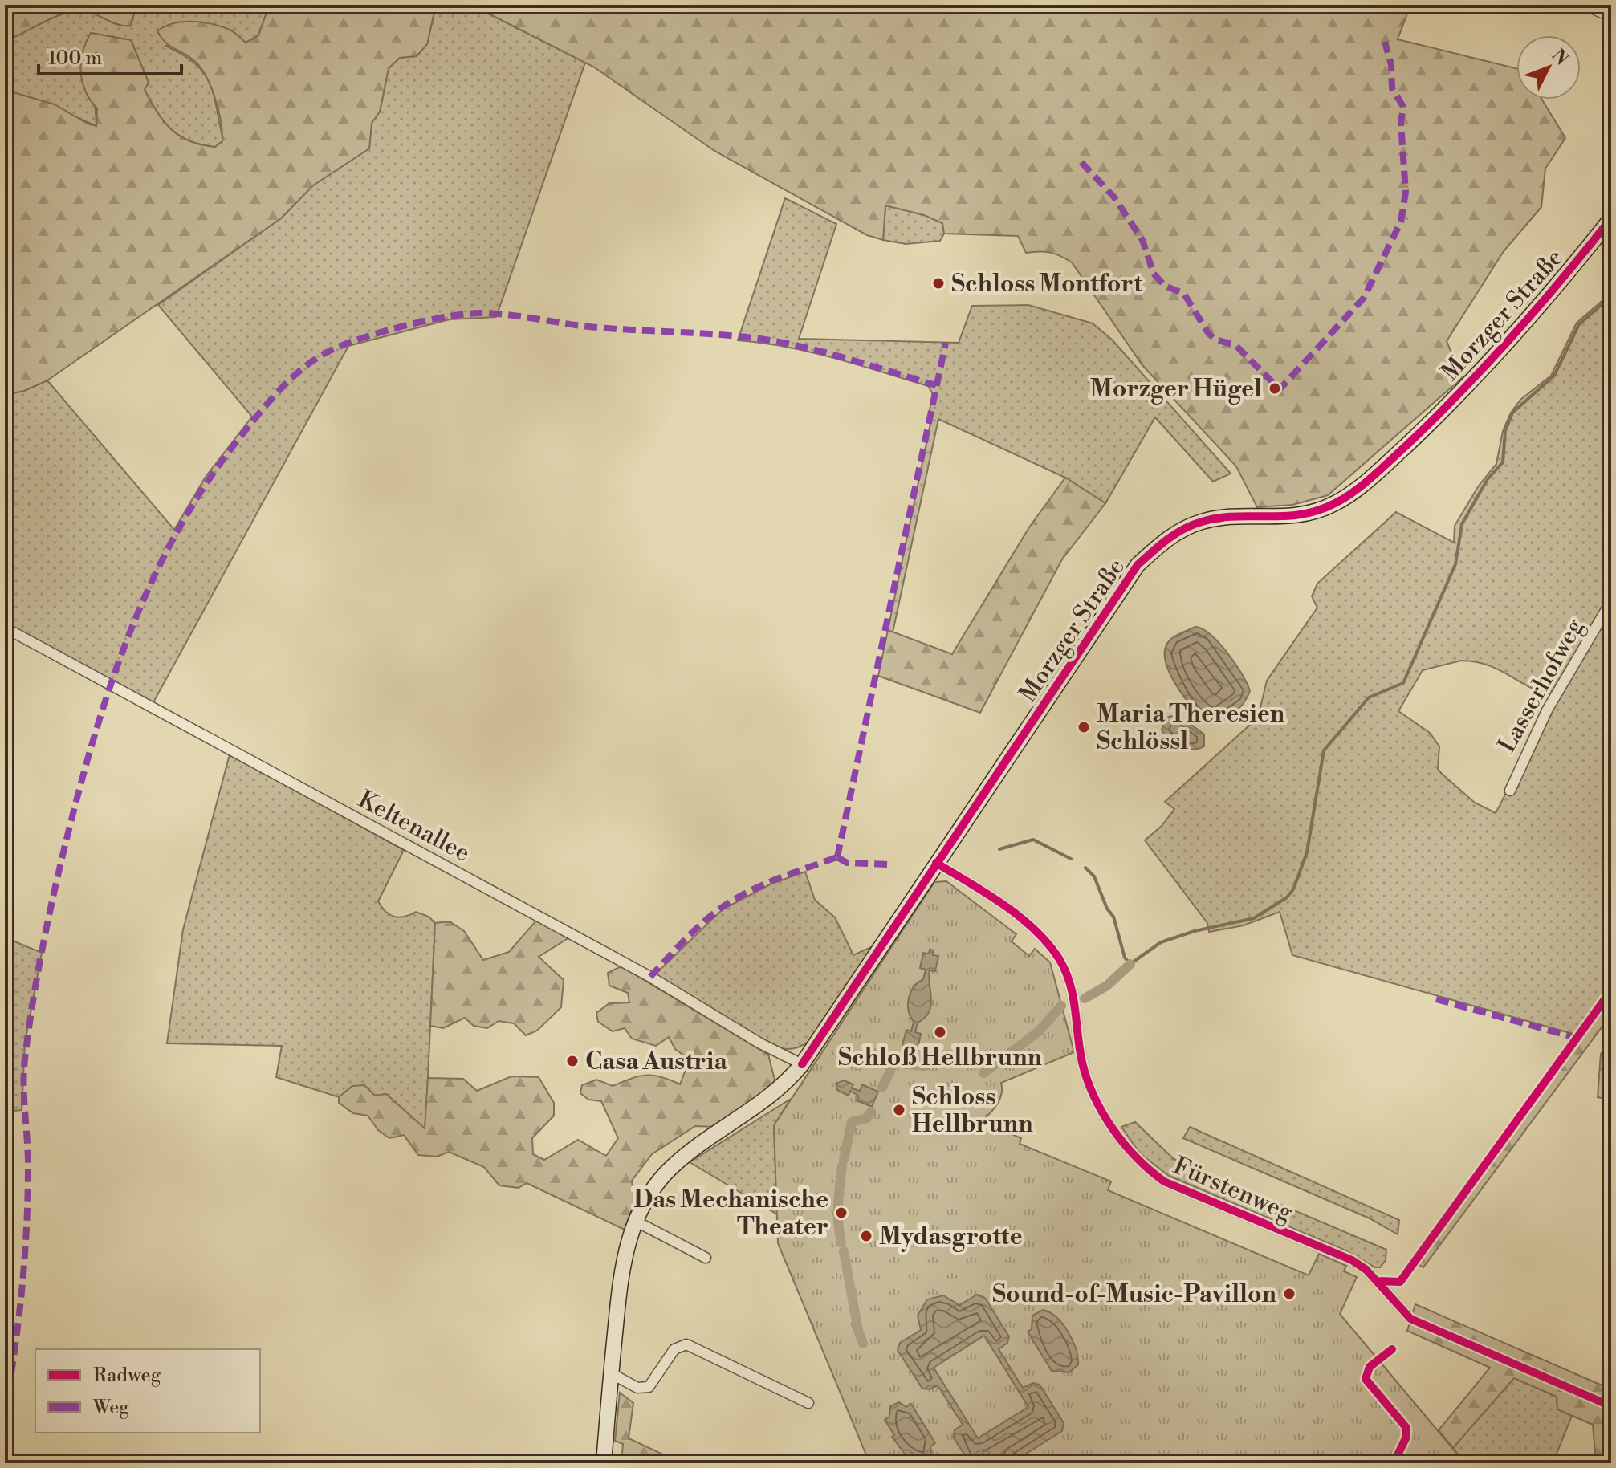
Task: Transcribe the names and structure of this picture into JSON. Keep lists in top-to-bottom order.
{
  "streets": {
    "street": [
      "Morzger Straße",
      "Lasserhofweg",
      "Keltenallee",
      "Fürstenweg"
    ]
  },
  "crossings": [
    ["Morzger Straße", "Keltenallee"],
    ["Morzger Straße", "Fürstenweg"]
  ],
  "places": [
    "Schloss Montfort",
    "Morzger Hügel",
    "Maria Theresien Schlössl",
    "Schloß Hellbrunn",
    "Casa Austria",
    "Schloss Hellbrunn",
    "Das Mechanische Theater",
    "Mydasgrotte",
    "Sound-of-Music-Pavillon"
  ],
  "legend": ["Radweg", "Weg"],
  "scale_bar": "100 m",
  "north": "top right"
}
